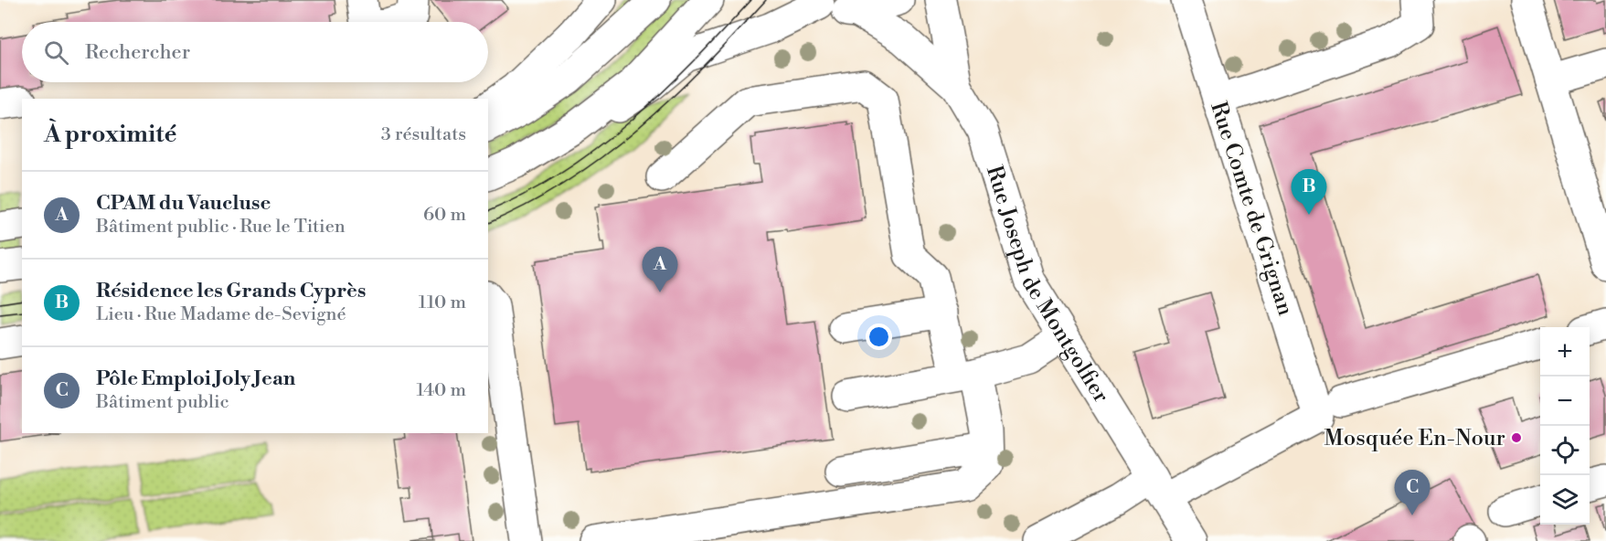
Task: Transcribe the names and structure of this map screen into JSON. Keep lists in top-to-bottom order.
{
  "streets": {
    "street": ["Rue Comte de Grignan", "Rue Joseph de Montgolfier"]
  },
  "places": ["Mosquée En-Nour"],
  "page": {
    "search": "Rechercher",
    "heading": ["À proximité", "3 résultats"],
    "pins": ["B", "A", "C"],
    "list": [
      {
        "mark": "A",
        "name": "CPAM du Vaucluse",
        "note": "Bâtiment public · Rue le Titien",
        "value": "60 m"
      },
      {
        "mark": "B",
        "name": "Résidence les Grands Cyprès",
        "note": "Lieu · Rue Madame de-Sevigné",
        "value": "110 m"
      },
      {
        "mark": "C",
        "name": "Pôle Emploi Joly Jean",
        "note": "Bâtiment public",
        "value": "140 m"
      }
    ],
    "map_buttons": ["+", "−"]
  }
}
